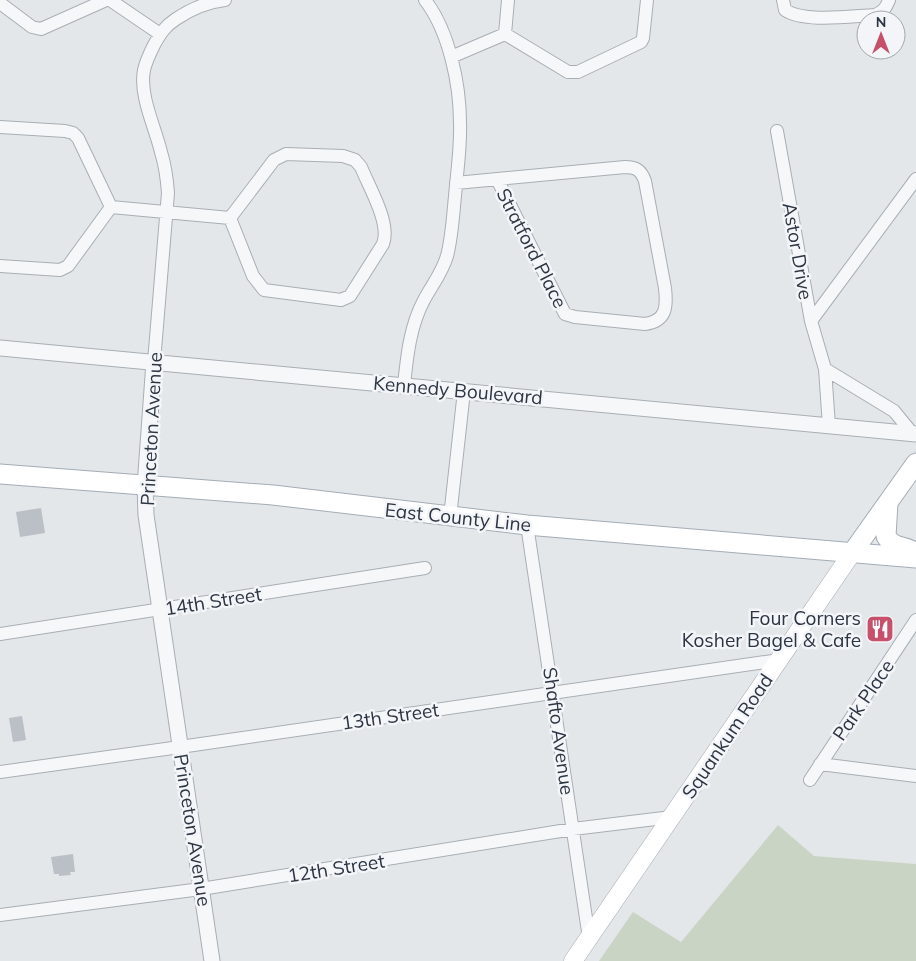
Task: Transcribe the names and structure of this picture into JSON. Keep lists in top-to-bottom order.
{
  "streets": {
    "main road": ["East County Line", "Squankum Road"],
    "street": [
      "Stratford Place",
      "Astor Drive",
      "Kennedy Boulevard",
      "Princeton Avenue",
      "14th Street",
      "Park Place",
      "13th Street",
      "Shafto Avenue",
      "12th Street"
    ]
  },
  "crossings": [
    ["Astor Drive", "Kennedy Boulevard"],
    ["Kennedy Boulevard", "Princeton Avenue"],
    ["Princeton Avenue", "East County Line"],
    ["Princeton Avenue", "14th Street"],
    ["Princeton Avenue", "13th Street"],
    ["Princeton Avenue", "12th Street"],
    ["East County Line", "Shafto Avenue"],
    ["East County Line", "Squankum Road"],
    ["13th Street", "Shafto Avenue"],
    ["13th Street", "Squankum Road"],
    ["Shafto Avenue", "Squankum Road"],
    ["Shafto Avenue", "12th Street"],
    ["Squankum Road", "12th Street"]
  ],
  "places": {
    "restaurant": ["Four Corners Kosher Bagel & Cafe"]
  },
  "north": "top"
}
